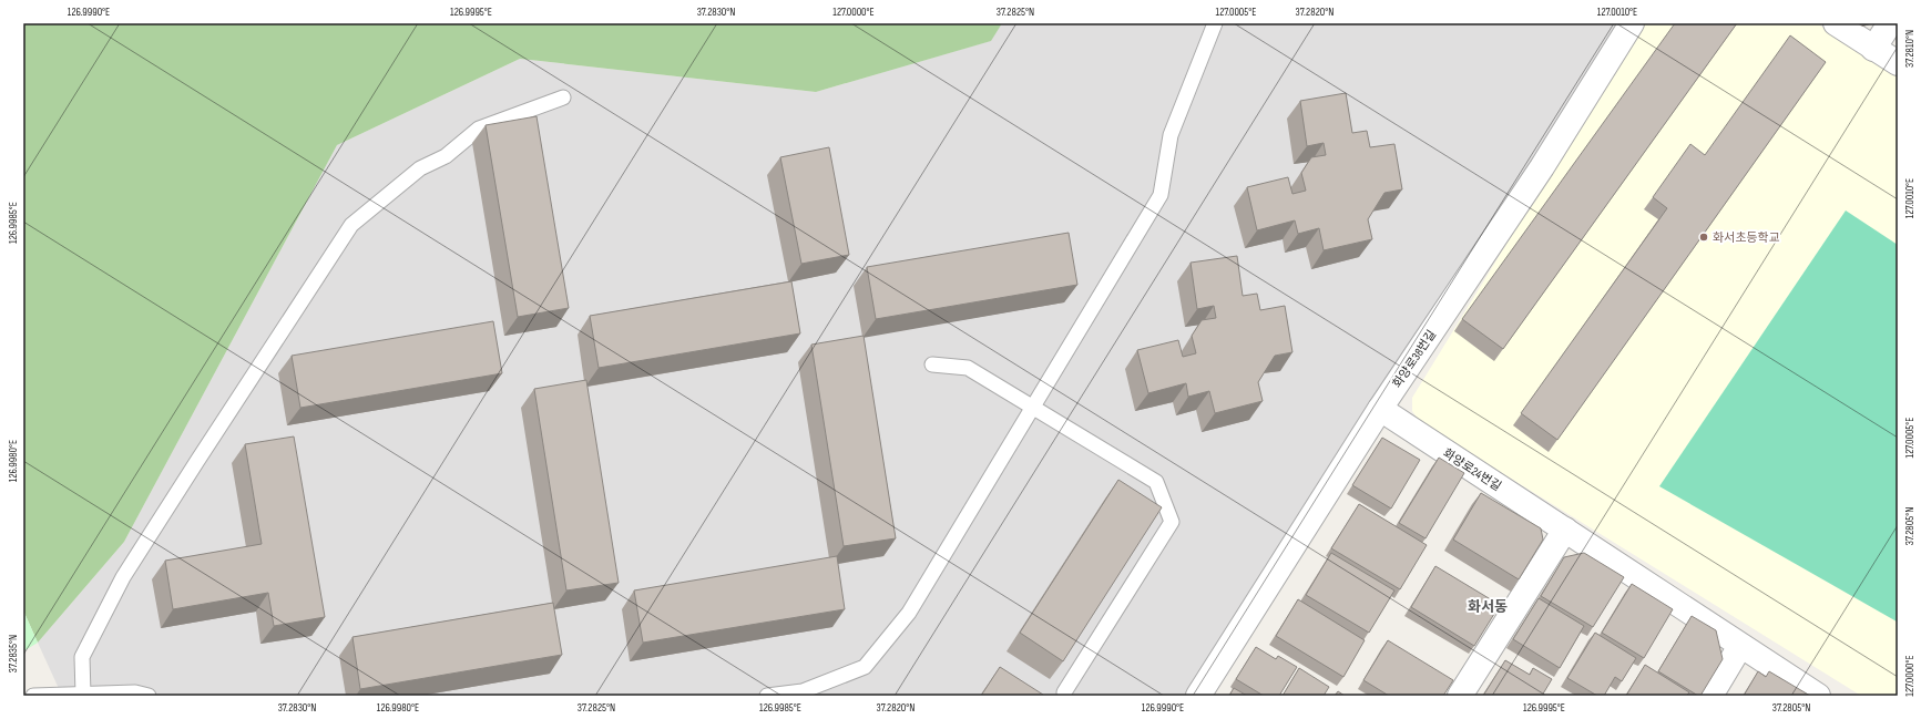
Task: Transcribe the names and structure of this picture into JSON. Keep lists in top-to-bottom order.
{
  "streets": {
    "street": ["화양로38번길", "화양로24번길"]
  },
  "crossings": [
    ["화양로38번길", "화양로24번길"]
  ],
  "districts": ["화서동"],
  "places": ["화서초등학교"],
  "coordinates": [
    "126.9990°E",
    "126.9995°E",
    "37.2830°N",
    "127.0000°E",
    "37.2825°N",
    "127.0005°E",
    "37.2820°N",
    "127.0010°E",
    "37.2810°N",
    "126.9985°E",
    "126.9980°E",
    "37.2805°N",
    "37.2835°N"
  ]
}
